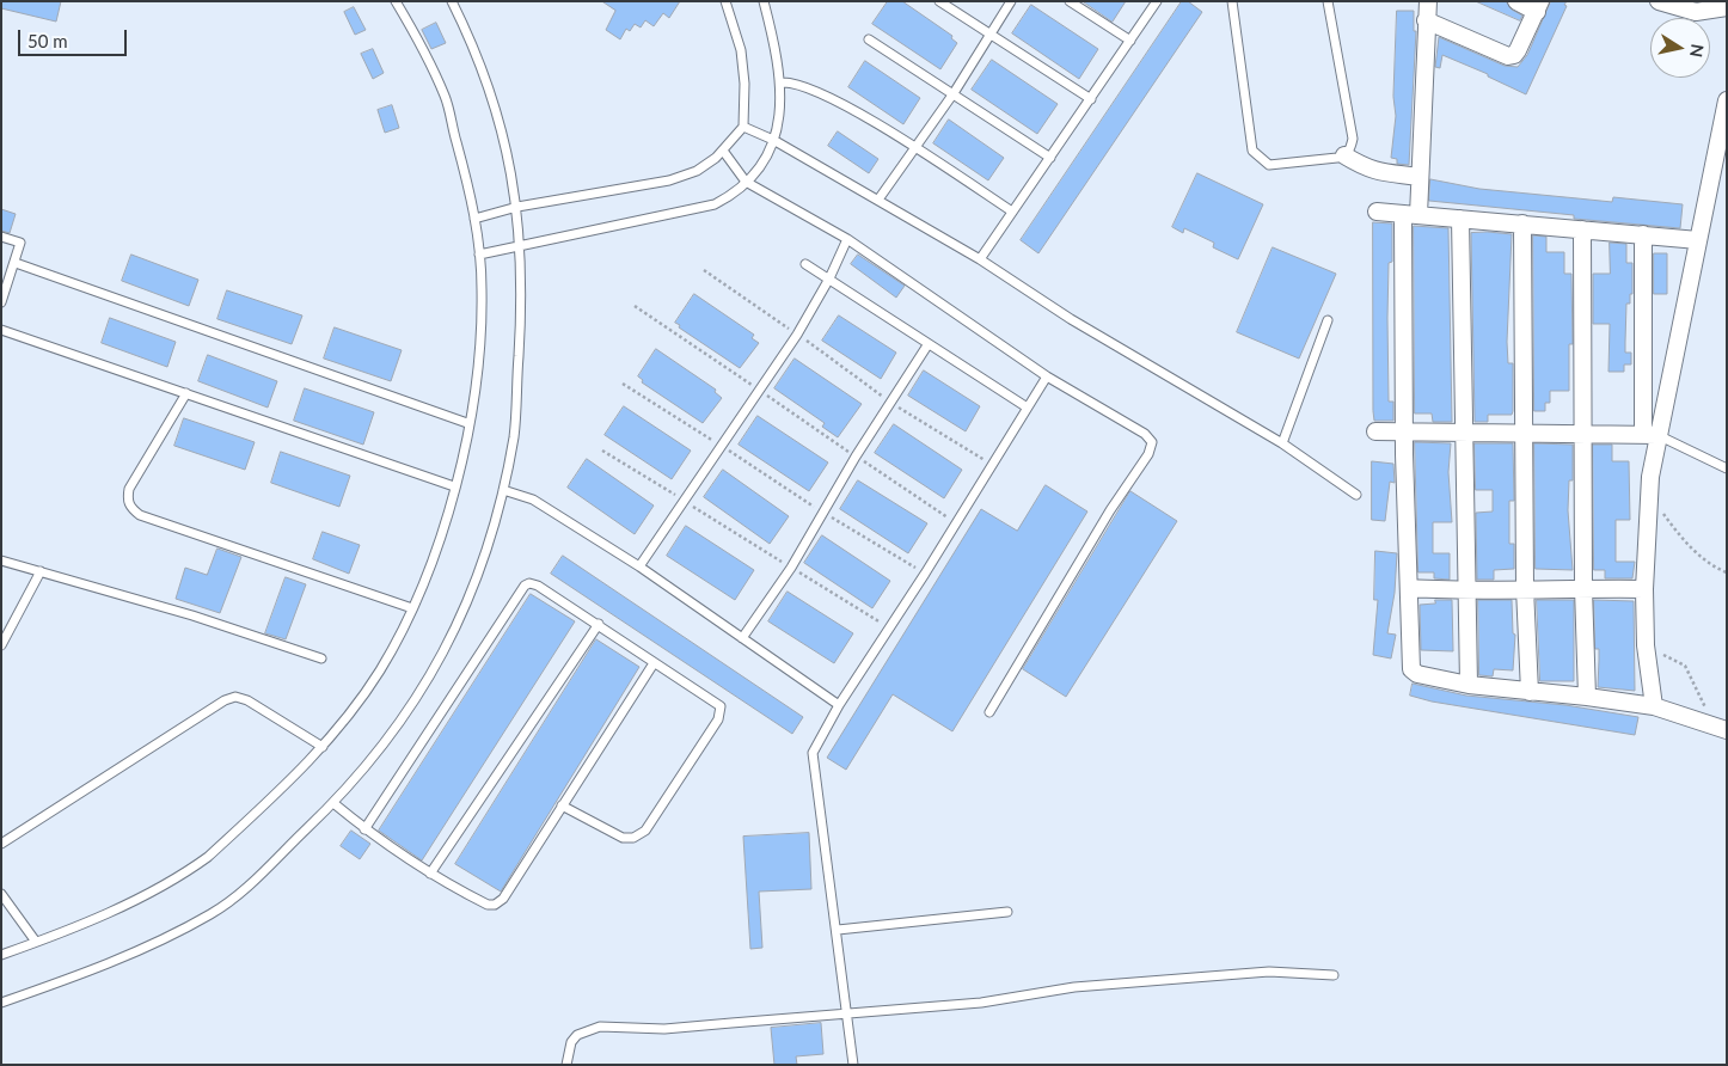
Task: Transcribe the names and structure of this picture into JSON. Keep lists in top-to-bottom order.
{
  "scale_bar": "50 m",
  "north": "right"
}
